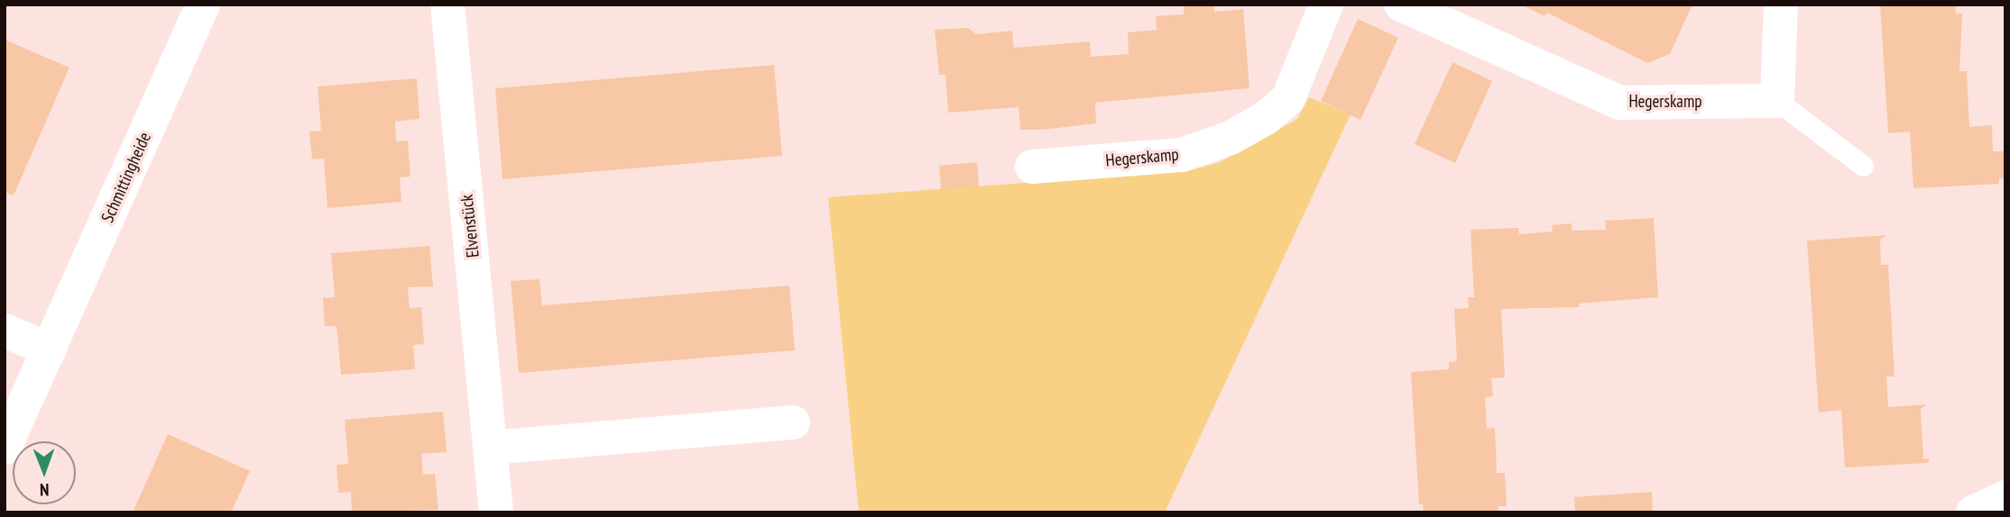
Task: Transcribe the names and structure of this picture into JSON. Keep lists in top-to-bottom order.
{
  "streets": {
    "street": ["Hegerskamp", "Schmittingheide", "Elvenstück"]
  },
  "north": "bottom"
}
